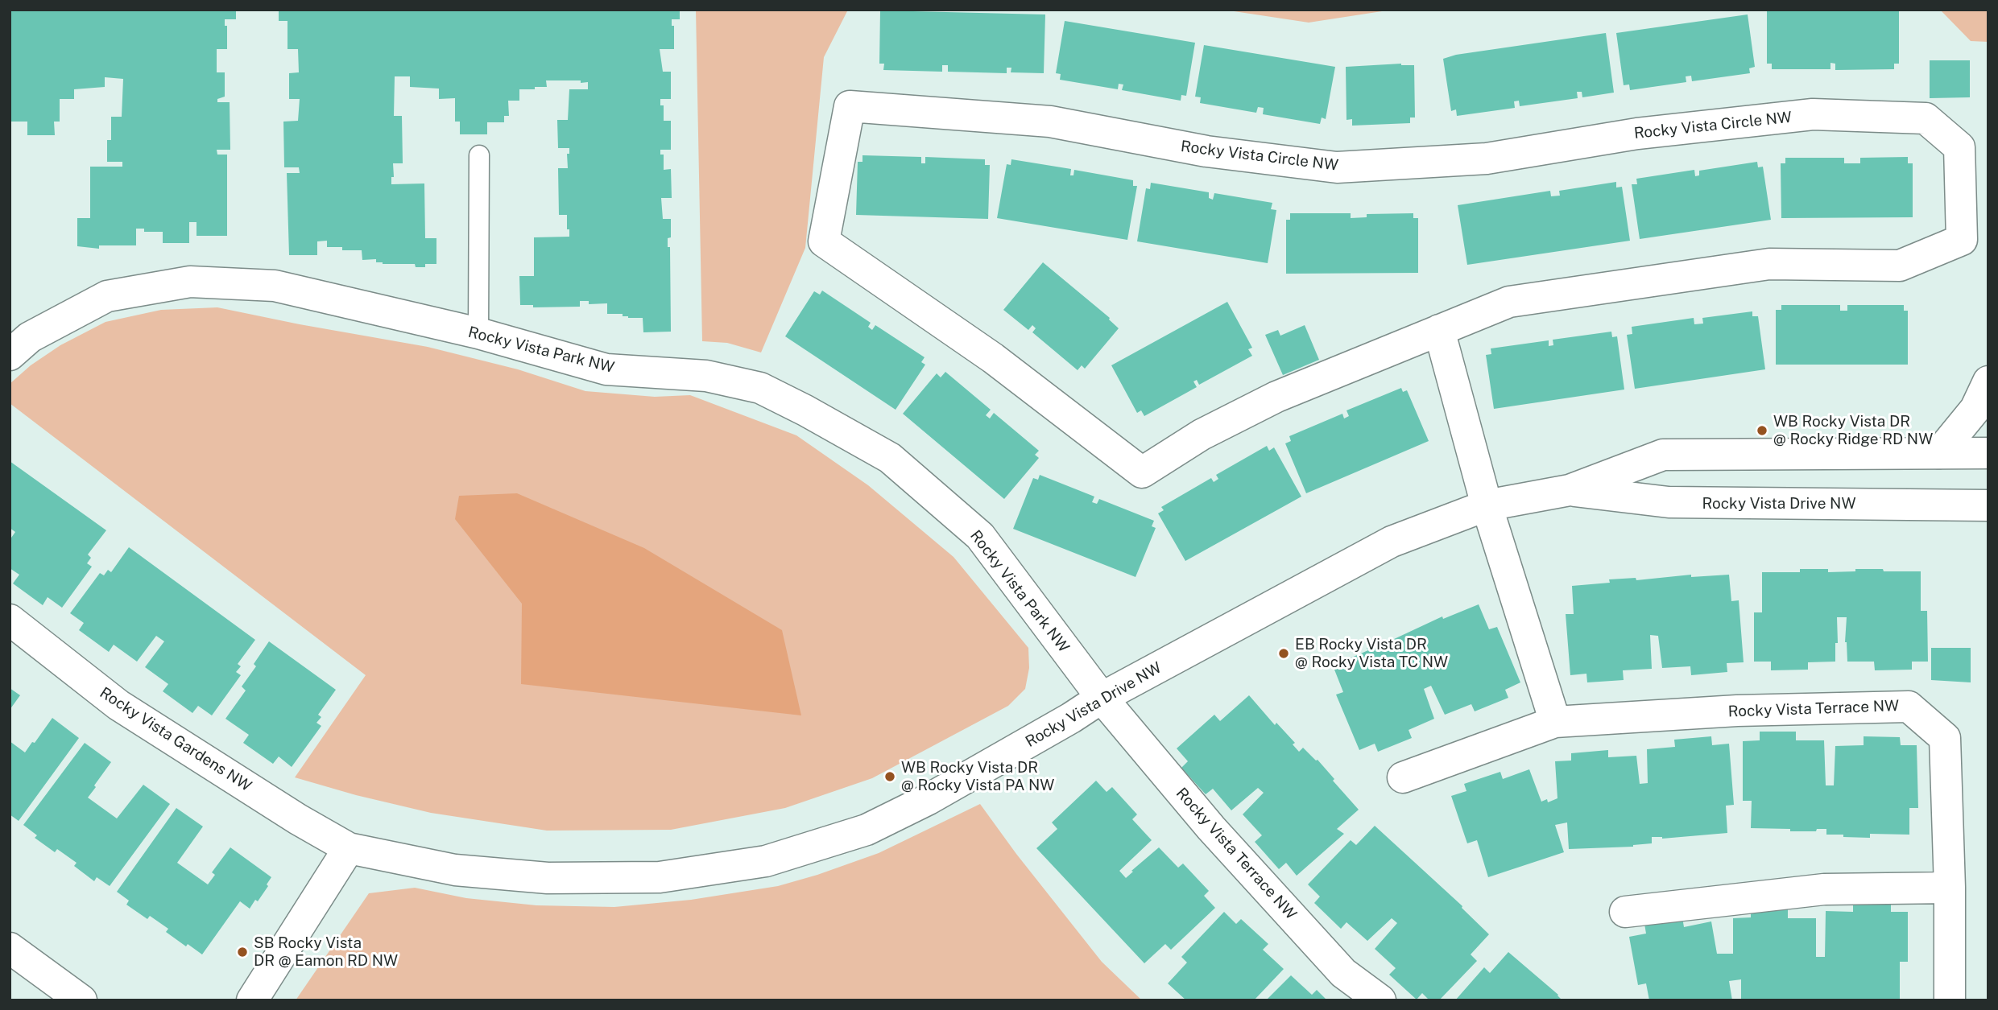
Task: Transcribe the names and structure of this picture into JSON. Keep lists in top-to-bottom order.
{
  "streets": {
    "street": [
      "Rocky Vista Circle NW",
      "Rocky Vista Park NW",
      "Rocky Vista Drive NW",
      "Rocky Vista Terrace NW",
      "Rocky Vista Gardens NW"
    ]
  },
  "crossings": [
    ["Rocky Vista Park NW", "Rocky Vista Drive NW"],
    ["Rocky Vista Park NW", "Rocky Vista Terrace NW"],
    ["Rocky Vista Drive NW", "Rocky Vista Terrace NW"],
    ["Rocky Vista Drive NW", "Rocky Vista Gardens NW"]
  ],
  "places": [
    "WB Rocky Vista DR @ Rocky Ridge RD NW",
    "EB Rocky Vista DR @ Rocky Vista TC NW",
    "WB Rocky Vista DR @ Rocky Vista PA NW",
    "SB Rocky Vista DR @ Eamon RD NW"
  ]
}
